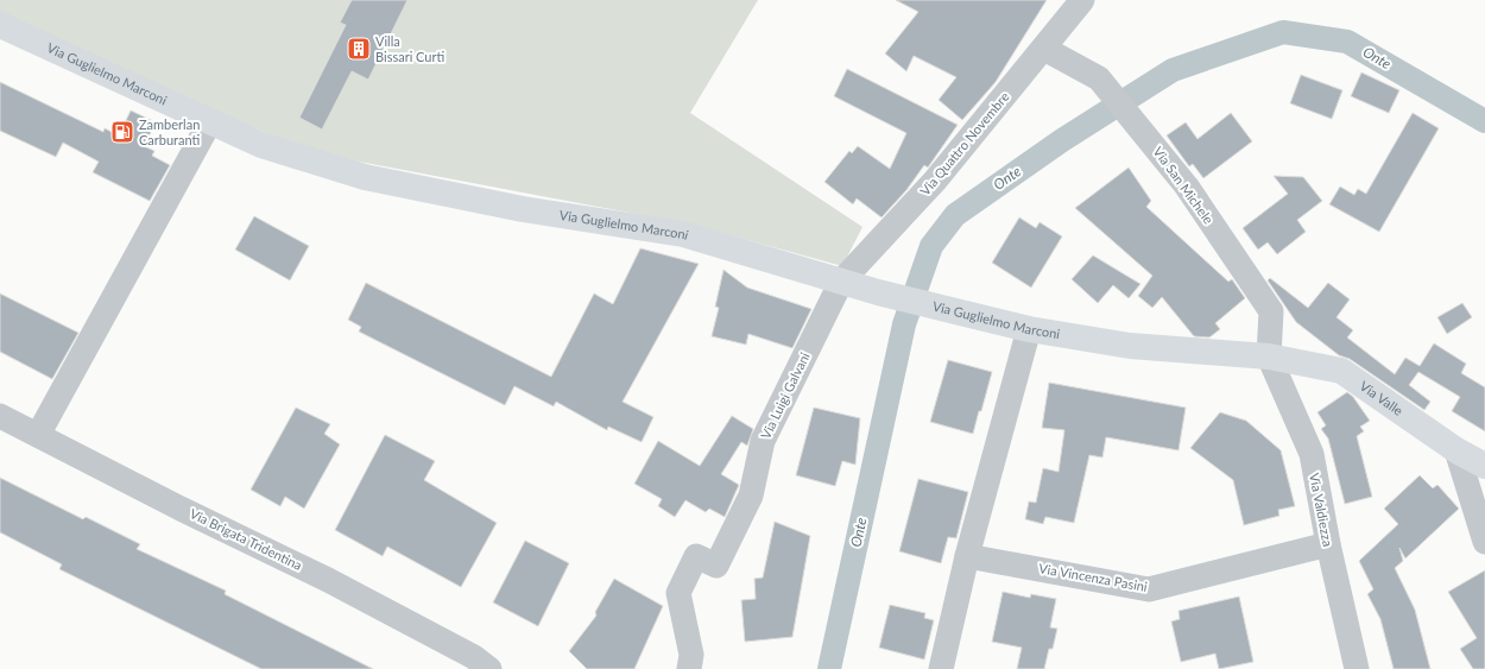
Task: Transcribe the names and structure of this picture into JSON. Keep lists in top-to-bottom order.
{
  "streets": {
    "main road": ["Via Guglielmo Marconi", "Via Valle"],
    "street": [
      "Via Quattro Novembre",
      "Via San Michele",
      "Via Luigi Galvani",
      "Via Valdiezza",
      "Via Brigata Tridentina",
      "Via Vincenza Pasini"
    ]
  },
  "crossings": [
    ["Via Guglielmo Marconi", "Via Quattro Novembre"],
    ["Via Guglielmo Marconi", "Via San Michele"],
    ["Via Guglielmo Marconi", "Via Luigi Galvani"],
    ["Via Guglielmo Marconi", "Via Valle"],
    ["Via Guglielmo Marconi", "Via Valdiezza"],
    ["Via Quattro Novembre", "Via San Michele"],
    ["Via Quattro Novembre", "Via Luigi Galvani"],
    ["Via San Michele", "Via Valle"],
    ["Via San Michele", "Via Valdiezza"],
    ["Via Valle", "Via Valdiezza"],
    ["Via Valdiezza", "Via Vincenza Pasini"]
  ],
  "water": ["Onte"],
  "places": {
    "building": ["Villa Bissari Curti"],
    "fuel station": ["Zamberlan Carburanti"]
  }
}
